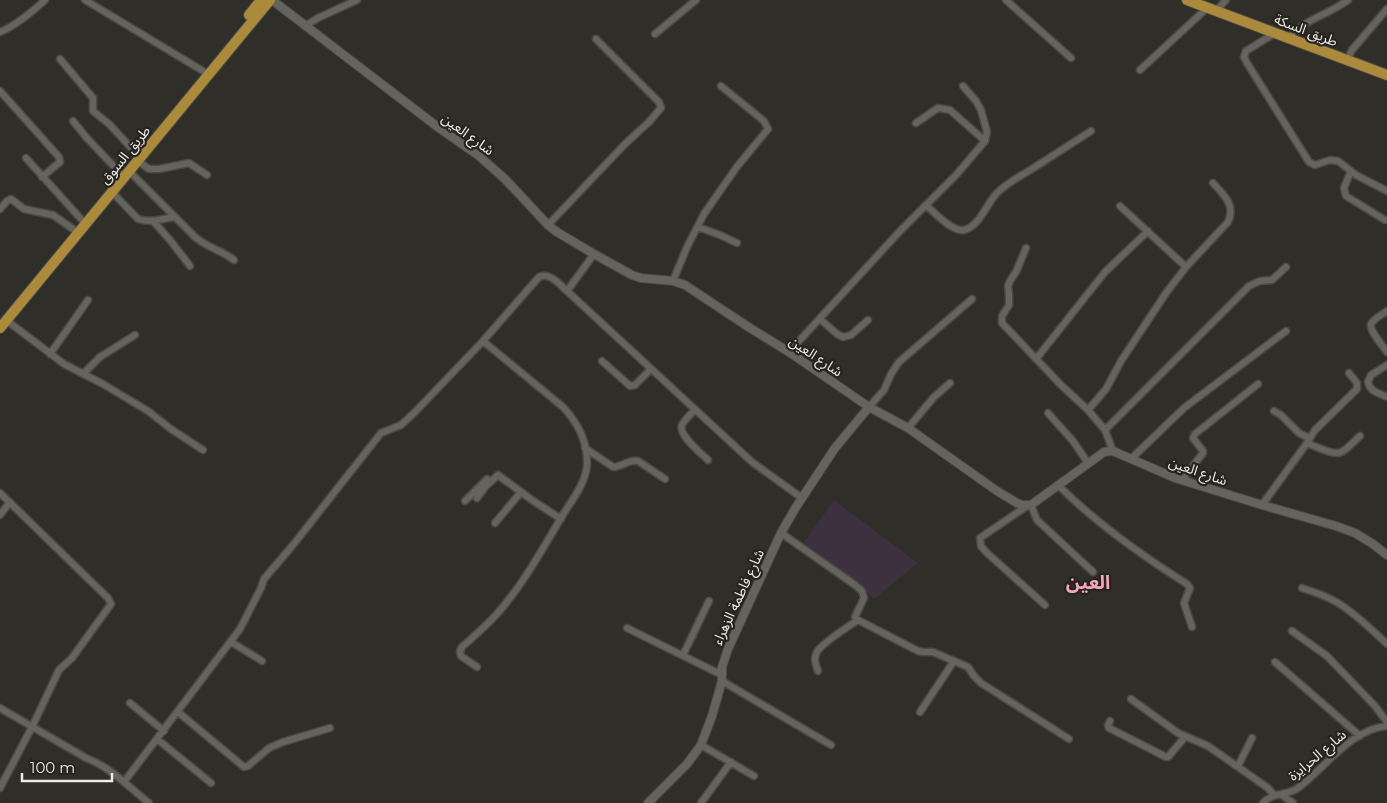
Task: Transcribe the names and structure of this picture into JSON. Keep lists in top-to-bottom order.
{
  "streets": {
    "main road": ["طريق السكة", "طريق السوق"],
    "street": ["شارع العين", "شارع فاطمة الزهراء", "شارع الحرايزة"]
  },
  "crossings": [
    ["شارع العين", "طريق السوق"],
    ["شارع العين", "شارع فاطمة الزهراء"]
  ],
  "districts": ["العين"],
  "scale_bar": "100 m"
}
